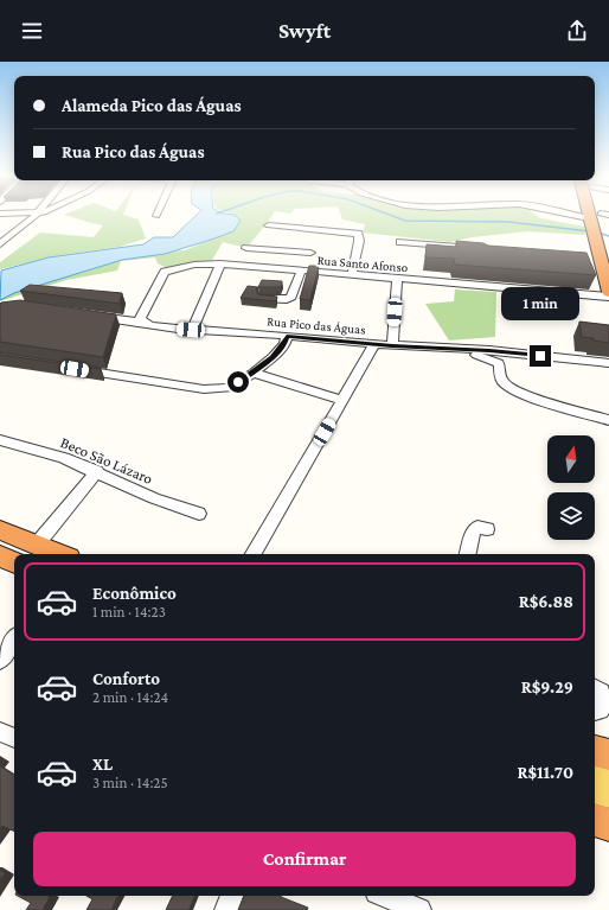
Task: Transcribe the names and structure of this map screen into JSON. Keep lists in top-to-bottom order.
{
  "streets": {
    "street": ["Rua Santo Afonso", "Rua Pico das Águas", "Beco São Lázaro"]
  },
  "crossings": [
    ["Rua Santo Afonso", "Rua Pico das Águas"]
  ],
  "north": "top",
  "page": {
    "header": "Swyft",
    "banner": ["Alameda Pico das Águas", "Rua Pico das Águas"],
    "bubble": "1 min",
    "list": [
      {
        "name": "Econômico",
        "note": "1 min · 14:23",
        "value": "R$6.88"
      },
      {
        "name": "Conforto",
        "note": "2 min · 14:24",
        "value": "R$9.29"
      },
      {
        "name": "XL",
        "note": "3 min · 14:25",
        "value": "R$11.70"
      }
    ],
    "buttons": "Confirmar"
  }
}
